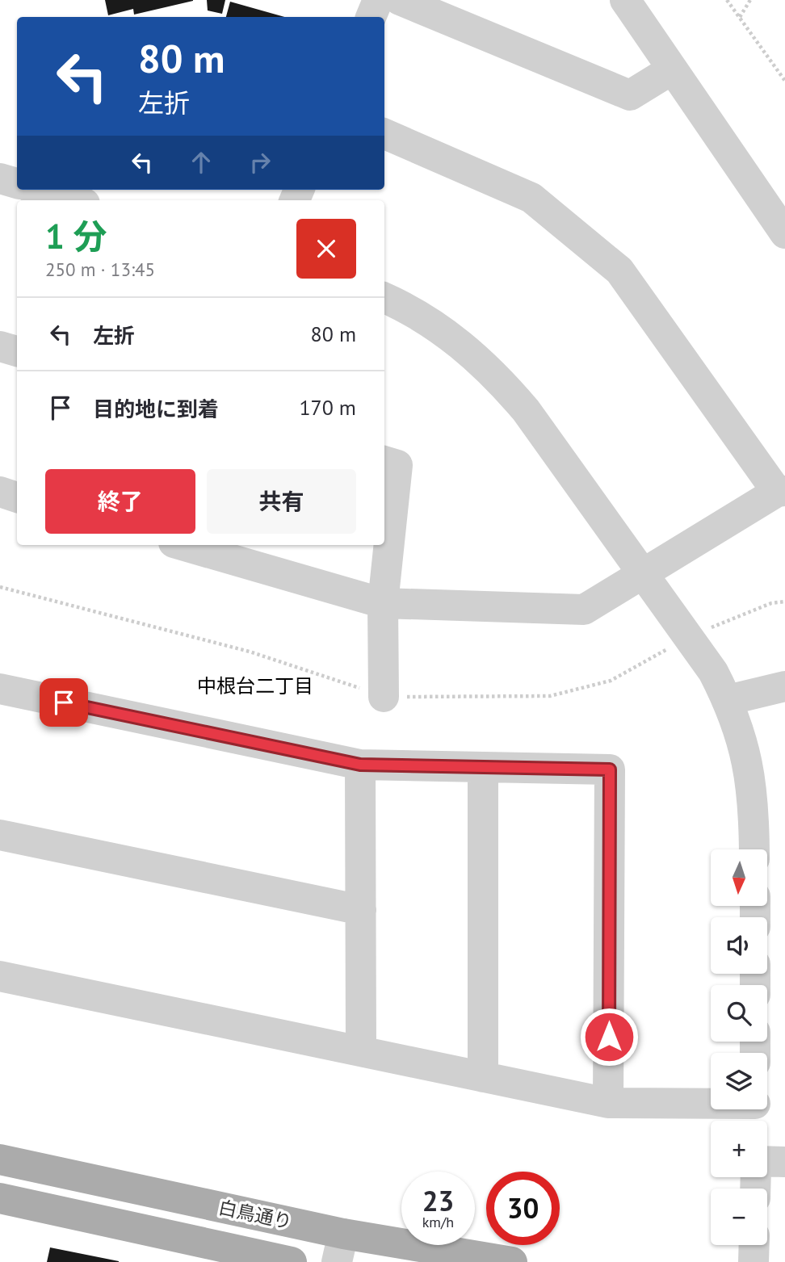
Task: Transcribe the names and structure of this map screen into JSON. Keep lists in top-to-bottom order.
{
  "streets": {
    "main road": ["白鳥通り"]
  },
  "districts": ["中根台二丁目"],
  "north": "bottom",
  "page": {
    "turn": ["80 m", "左折"],
    "heading": ["1 分", "250 m · 13:45"],
    "list": [
      {
        "name": "左折",
        "value": "80 m"
      },
      {
        "name": "目的地に到着",
        "value": "170 m"
      }
    ],
    "buttons": ["終了", "共有"],
    "map_buttons": ["+", "−"],
    "speed": "23 km/h",
    "limit": "30"
  }
}
